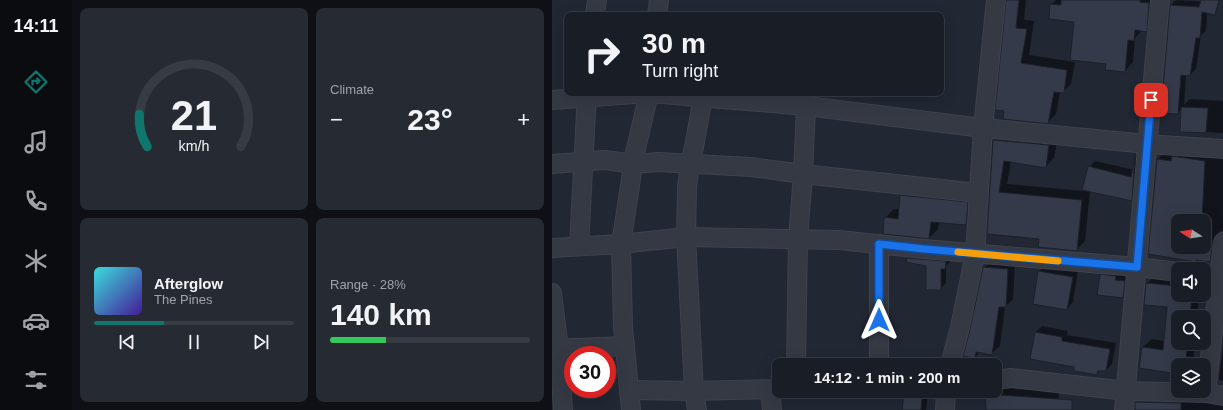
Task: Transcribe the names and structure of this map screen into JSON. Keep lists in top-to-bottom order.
{
  "north": "left",
  "page": {
    "tabs": "14:11",
    "tile": [
      "Climate",
      ["Range · 28%", "140 km"]
    ],
    "turn": ["30 m", "Turn right"],
    "heat": ["−", "23°", "+"],
    "song": ["Afterglow", "The Pines"],
    "limit": "30",
    "trip": "14:12 · 1 min · 200 m",
    "gauge": ["21", "km/h"]
  }
}
